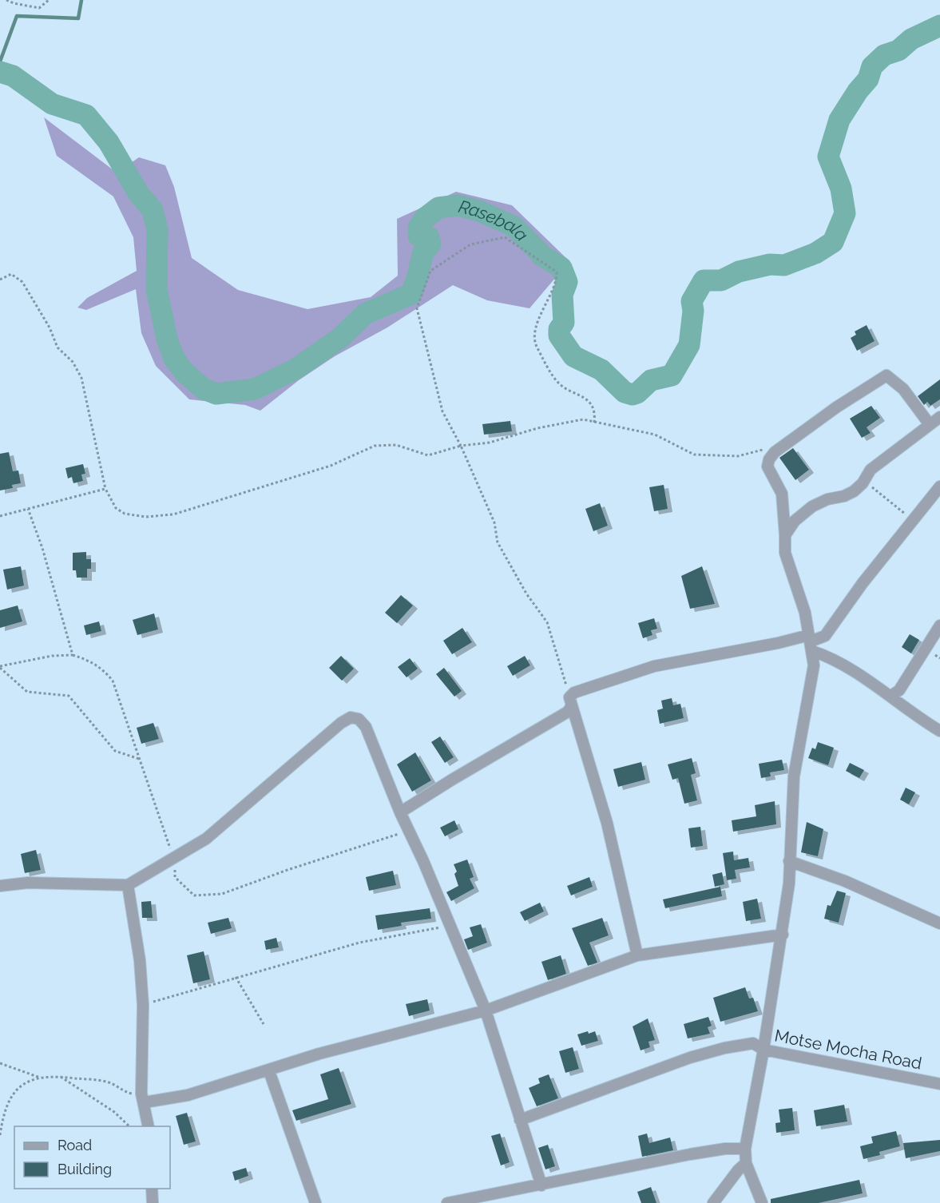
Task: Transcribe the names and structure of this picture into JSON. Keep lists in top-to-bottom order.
{
  "streets": {
    "street": ["Motse Mocha Road"]
  },
  "water": ["Rasebala"],
  "legend": ["Road", "Building"]
}
